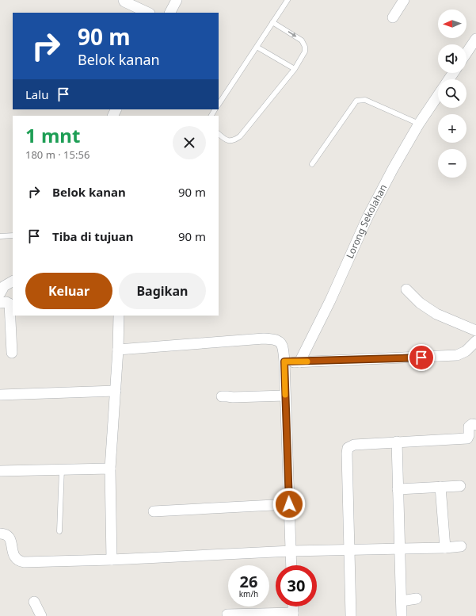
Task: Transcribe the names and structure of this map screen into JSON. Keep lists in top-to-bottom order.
{
  "streets": {
    "street": ["Lorong Sekolahan"]
  },
  "north": "left",
  "page": {
    "map_buttons": ["+", "−"],
    "turn": ["90 m", "Belok kanan"],
    "then": "Lalu",
    "heading": ["1 mnt", "180 m · 15:56"],
    "list": [
      {
        "name": "Belok kanan",
        "value": "90 m"
      },
      {
        "name": "Tiba di tujuan",
        "value": "90 m"
      }
    ],
    "buttons": ["Keluar", "Bagikan"],
    "speed": "26 km/h",
    "limit": "30"
  }
}
